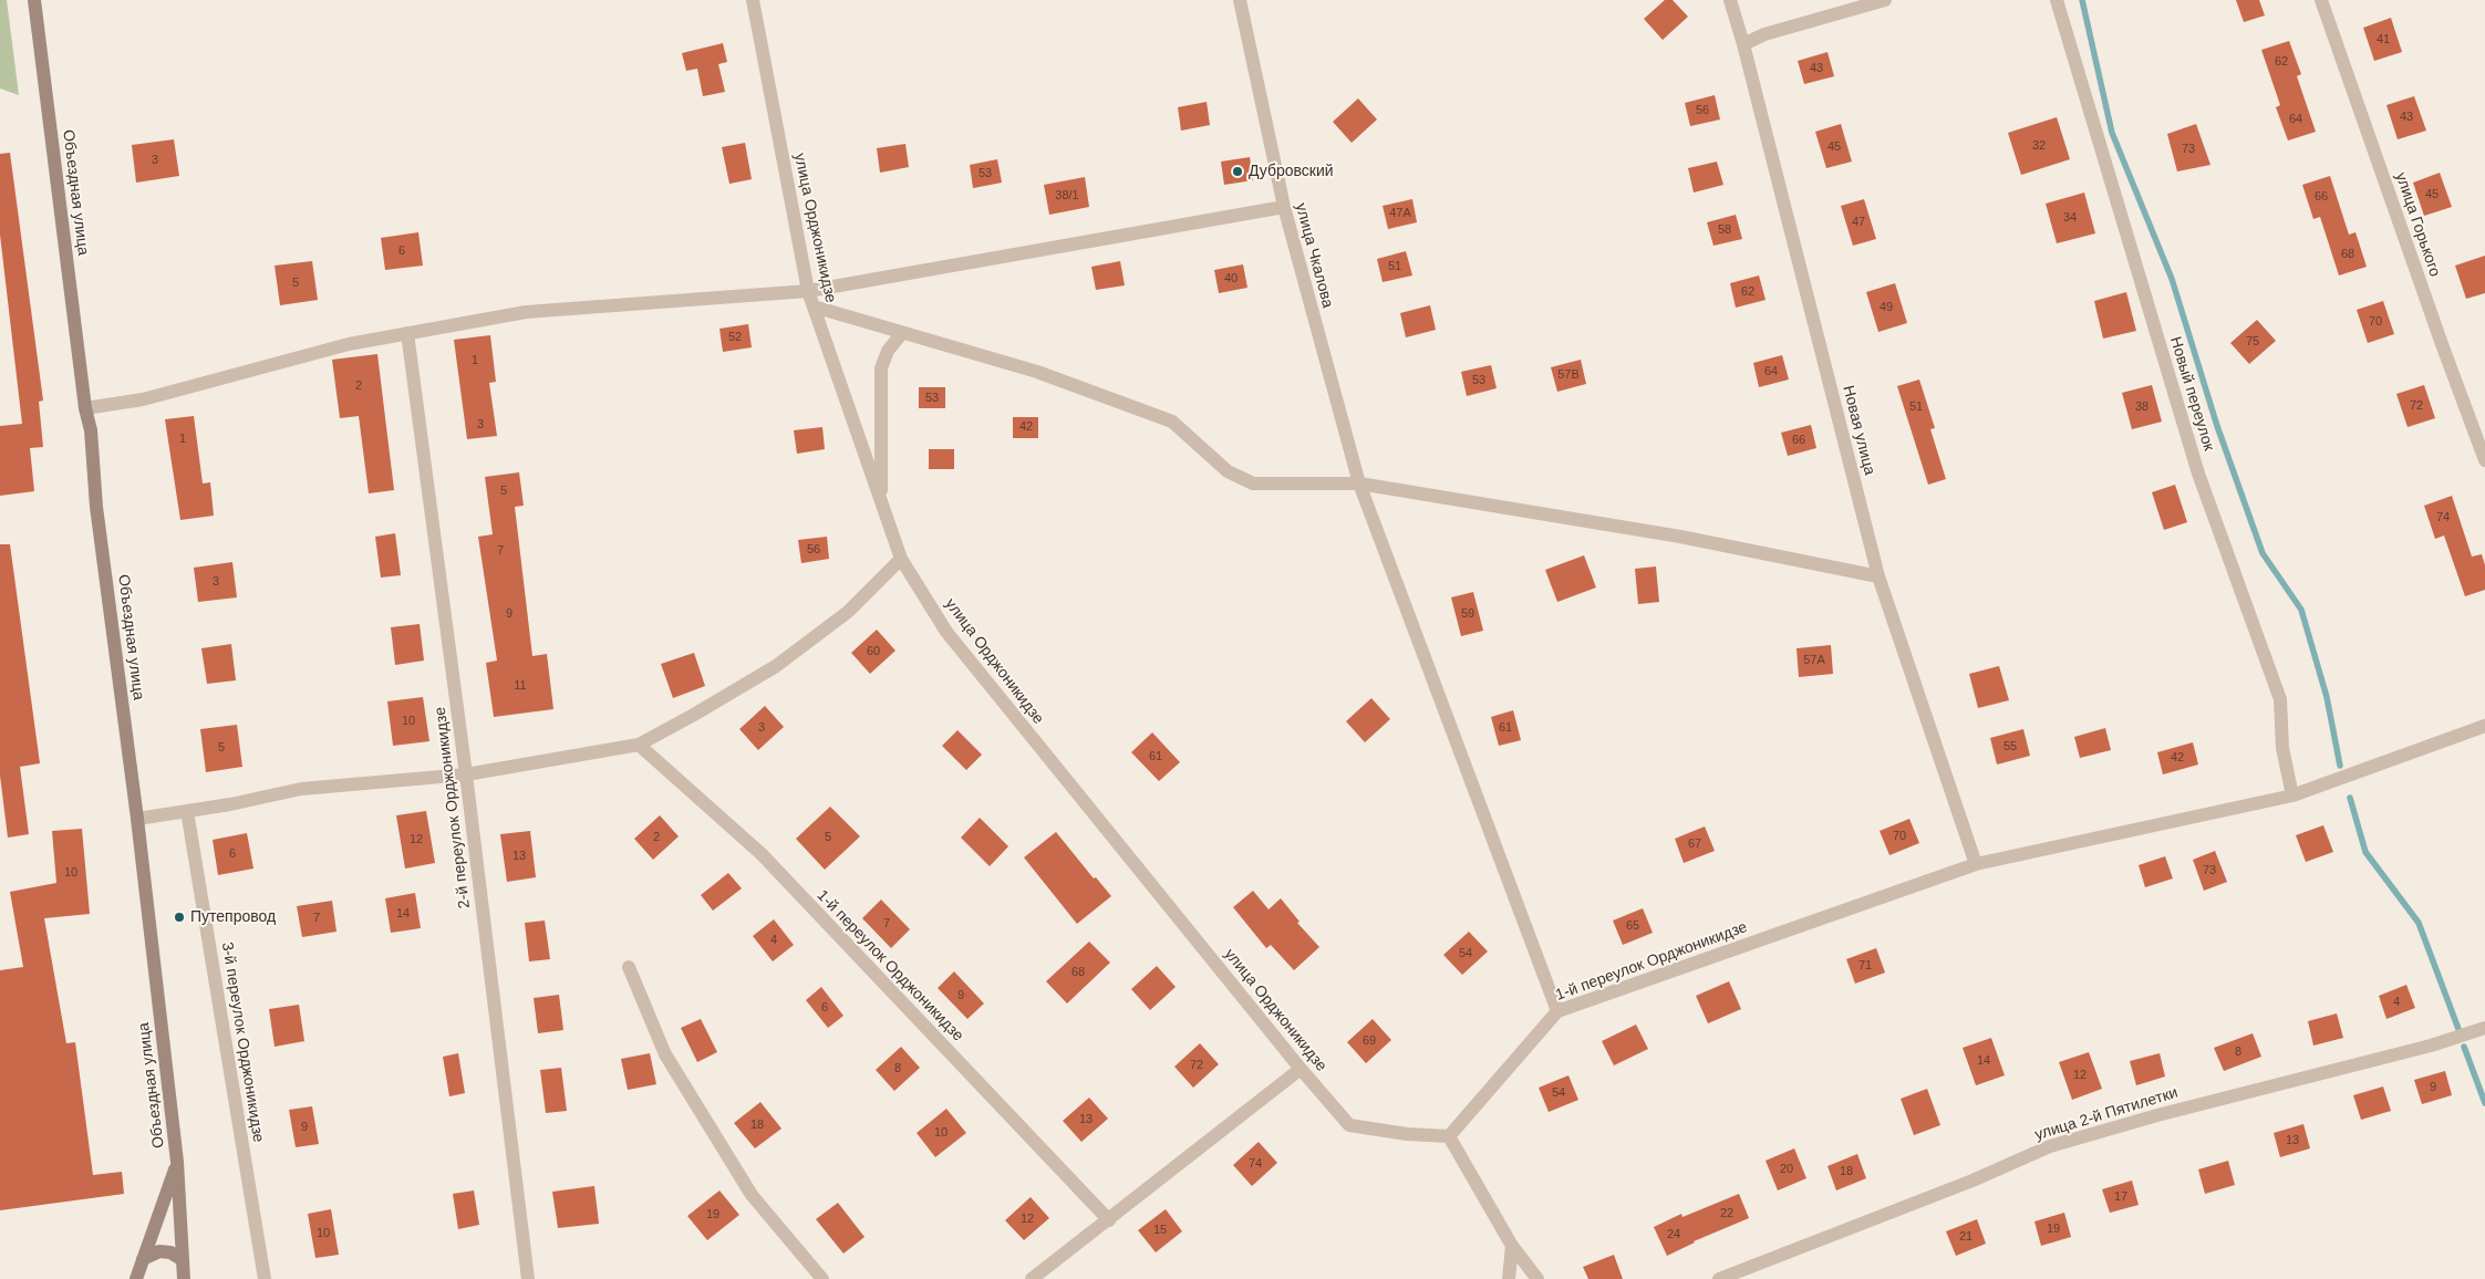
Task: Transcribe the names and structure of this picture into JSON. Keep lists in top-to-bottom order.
{
  "streets": {
    "street": [
      "Объездная улица",
      "улица Горького",
      "улица Орджоникидзе",
      "улица Чкалова",
      "Новый переулок",
      "Новая улица",
      "2-й переулок Орджоникидзе",
      "1-й переулок Орджоникидзе",
      "3-й переулок Орджоникидзе",
      "улица 2-й Пятилетки"
    ]
  },
  "crossings": [
    ["улица Орджоникидзе", "1-й переулок Орджоникидзе"],
    ["улица Чкалова", "1-й переулок Орджоникидзе"],
    ["Новый переулок", "1-й переулок Орджоникидзе"],
    ["Новая улица", "1-й переулок Орджоникидзе"]
  ],
  "places": ["Дубровский", "Путепровод"],
  "house_numbers": [
    "41",
    "62",
    "43",
    "56",
    "43",
    "64",
    "32",
    "45",
    "73",
    "3",
    "53",
    "45",
    "38/1",
    "66",
    "47А",
    "34",
    "47",
    "58",
    "6",
    "68",
    "51",
    "40",
    "5",
    "62",
    "49",
    "70",
    "52",
    "75",
    "1",
    "64",
    "57В",
    "53",
    "2",
    "53",
    "72",
    "51",
    "38",
    "3",
    "42",
    "1",
    "66",
    "5",
    "74",
    "56",
    "7",
    "3",
    "9",
    "59",
    "60",
    "57А",
    "11",
    "10",
    "3",
    "61",
    "55",
    "5",
    "61",
    "42",
    "70",
    "2",
    "5",
    "12",
    "67",
    "6",
    "13",
    "73",
    "10",
    "14",
    "7",
    "7",
    "65",
    "4",
    "54",
    "71",
    "68",
    "9",
    "4",
    "6",
    "69",
    "8",
    "14",
    "72",
    "8",
    "12",
    "9",
    "54",
    "13",
    "18",
    "9",
    "10",
    "13",
    "74",
    "20",
    "18",
    "17",
    "22",
    "19",
    "12",
    "19",
    "15",
    "10",
    "24",
    "21"
  ]
}
